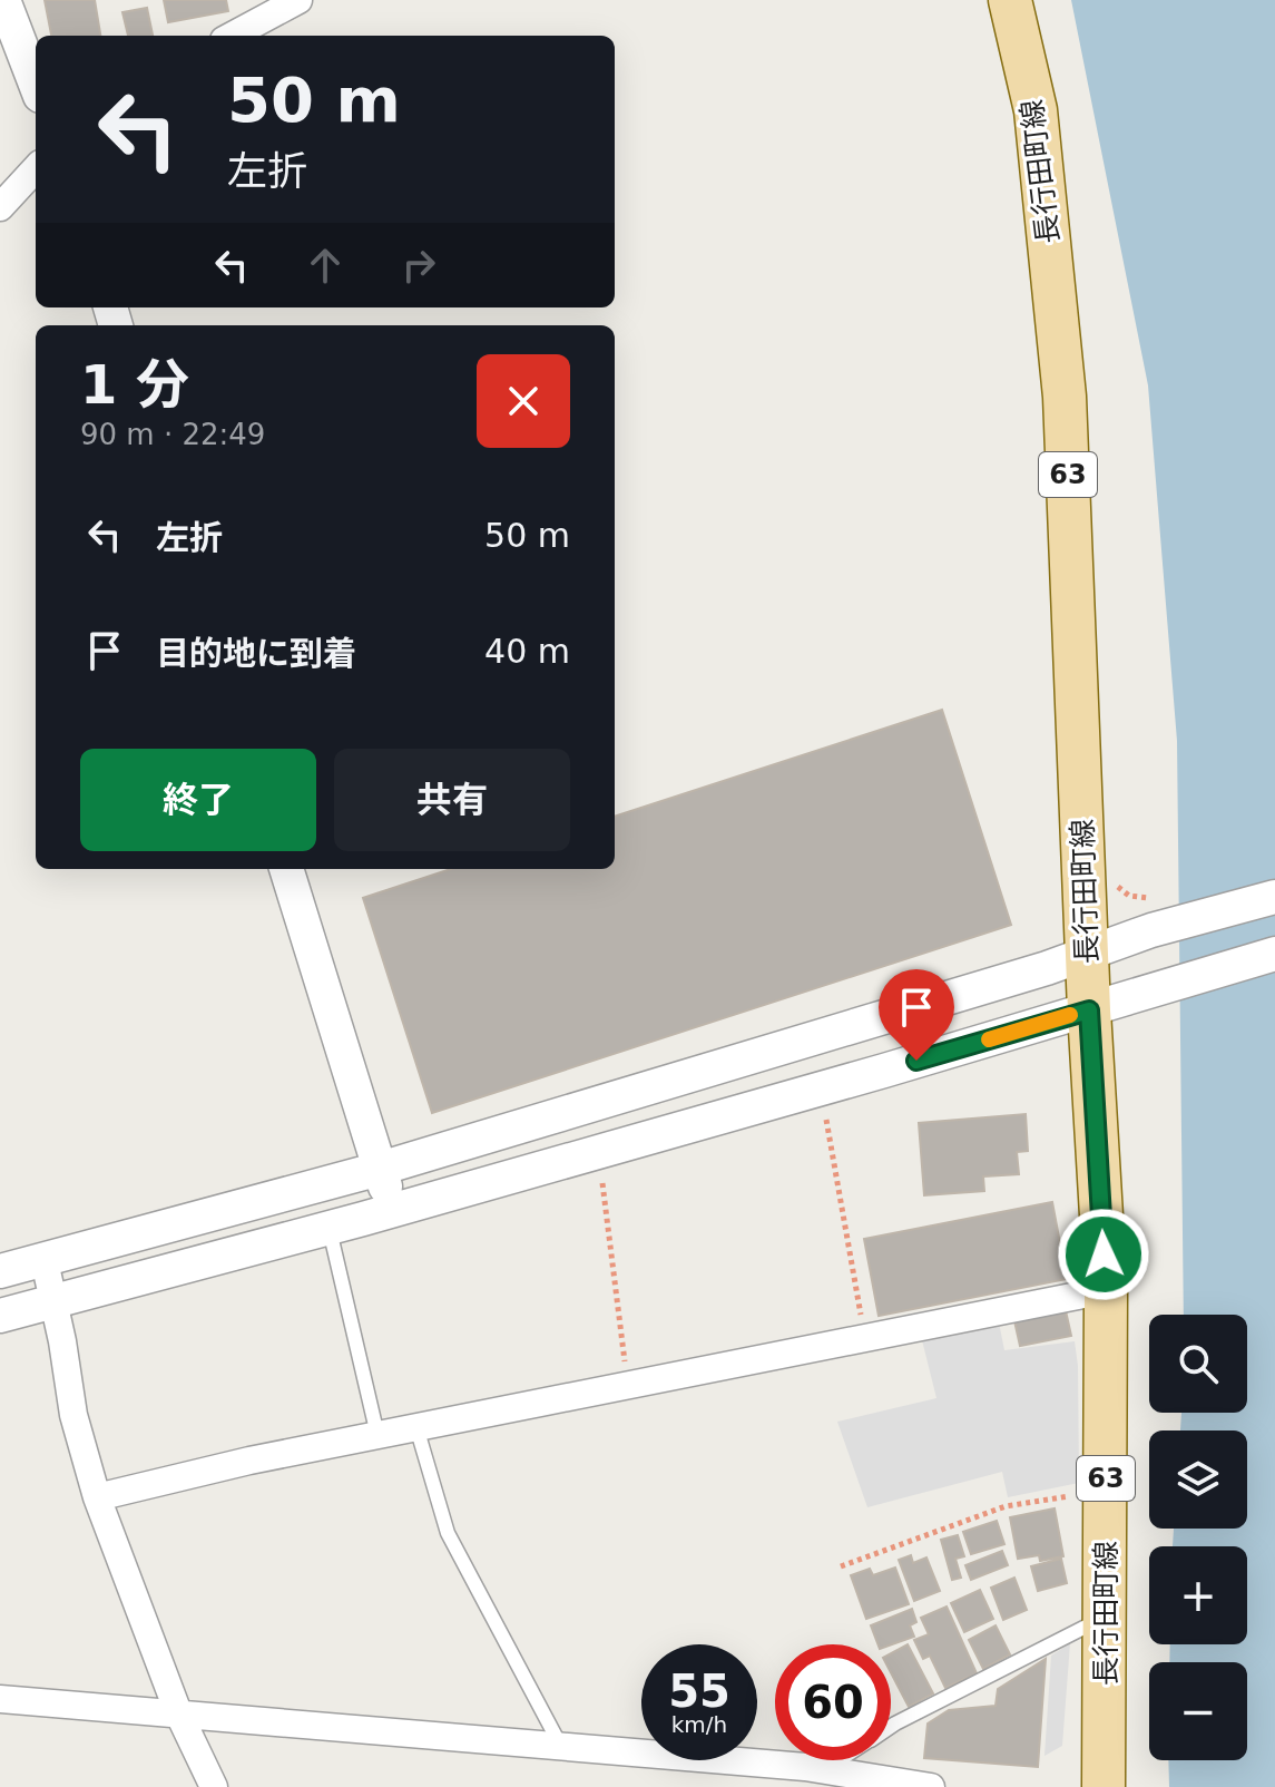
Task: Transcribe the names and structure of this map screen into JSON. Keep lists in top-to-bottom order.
{
  "streets": {
    "main road": ["長行田町線", "63"]
  },
  "page": {
    "turn": ["50 m", "左折"],
    "heading": ["1 分", "90 m · 22:49"],
    "list": [
      {
        "name": "左折",
        "value": "50 m"
      },
      {
        "name": "目的地に到着",
        "value": "40 m"
      }
    ],
    "buttons": ["終了", "共有"],
    "map_buttons": ["+", "−"],
    "speed": "55 km/h",
    "limit": "60"
  }
}
